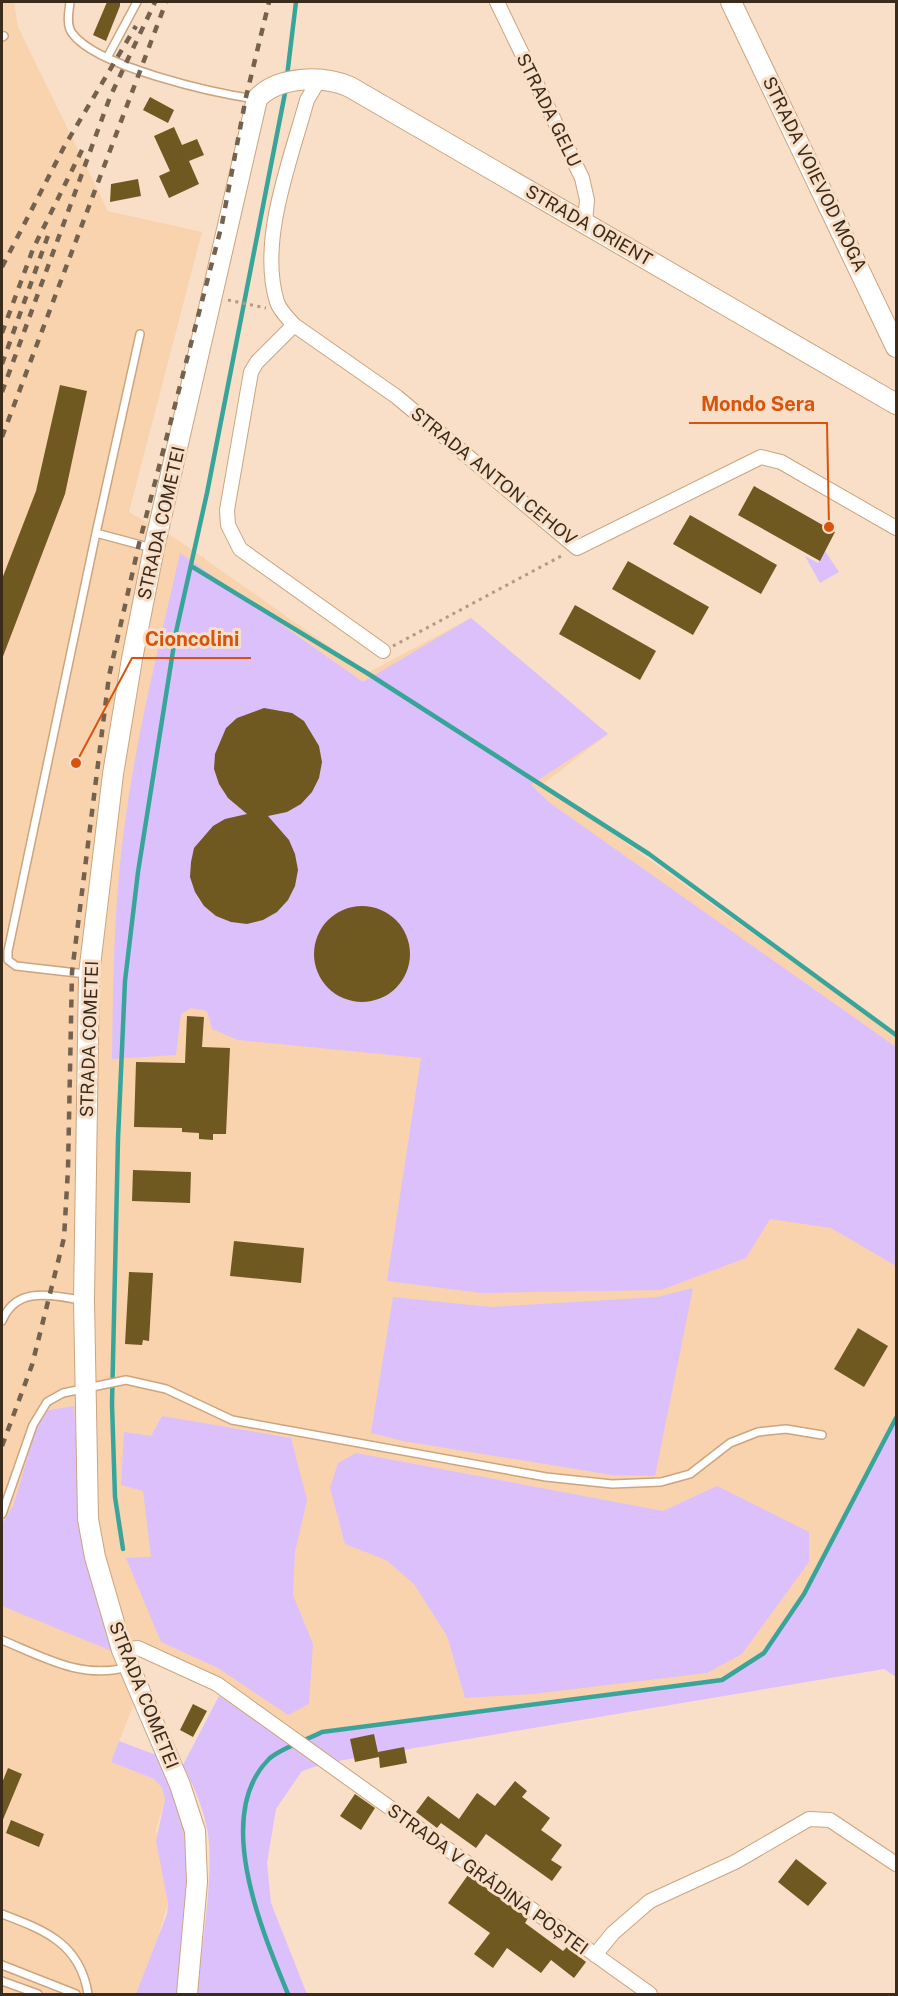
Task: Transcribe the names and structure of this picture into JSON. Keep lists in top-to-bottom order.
{
  "streets": {
    "street": [
      "STRADA GELU",
      "STRADA VOIEVOD MOGA",
      "STRADA ORIENT",
      "STRADA ANTON CEHOV",
      "STRADA COMETEI",
      "STRADA V GRĂDINA POȘTEI"
    ]
  },
  "crossings": [
    ["STRADA GELU", "STRADA ORIENT"],
    ["STRADA ORIENT", "STRADA COMETEI"],
    ["STRADA COMETEI", "STRADA V GRĂDINA POȘTEI"]
  ],
  "places": ["Mondo Sera", "Cioncolini"]
}
